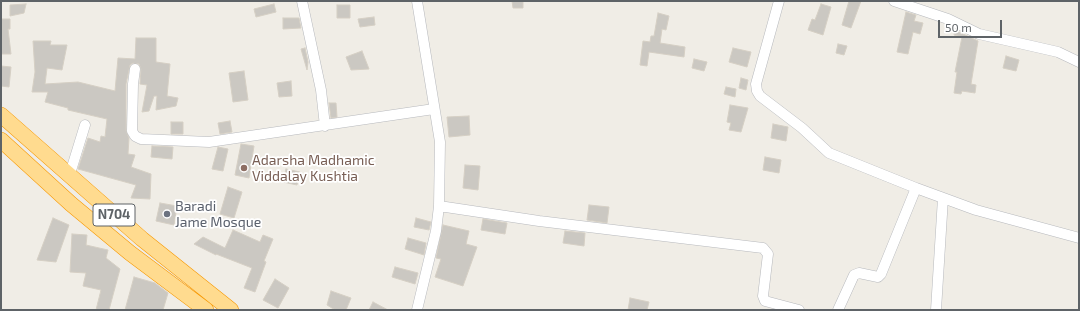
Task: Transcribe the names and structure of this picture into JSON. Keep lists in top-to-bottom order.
{
  "streets": {
    "highway": ["N704"]
  },
  "places": ["Adarsha Madhamic Viddalay Kushtia", "Baradi Jame Mosque"],
  "scale_bar": "50 m"
}
